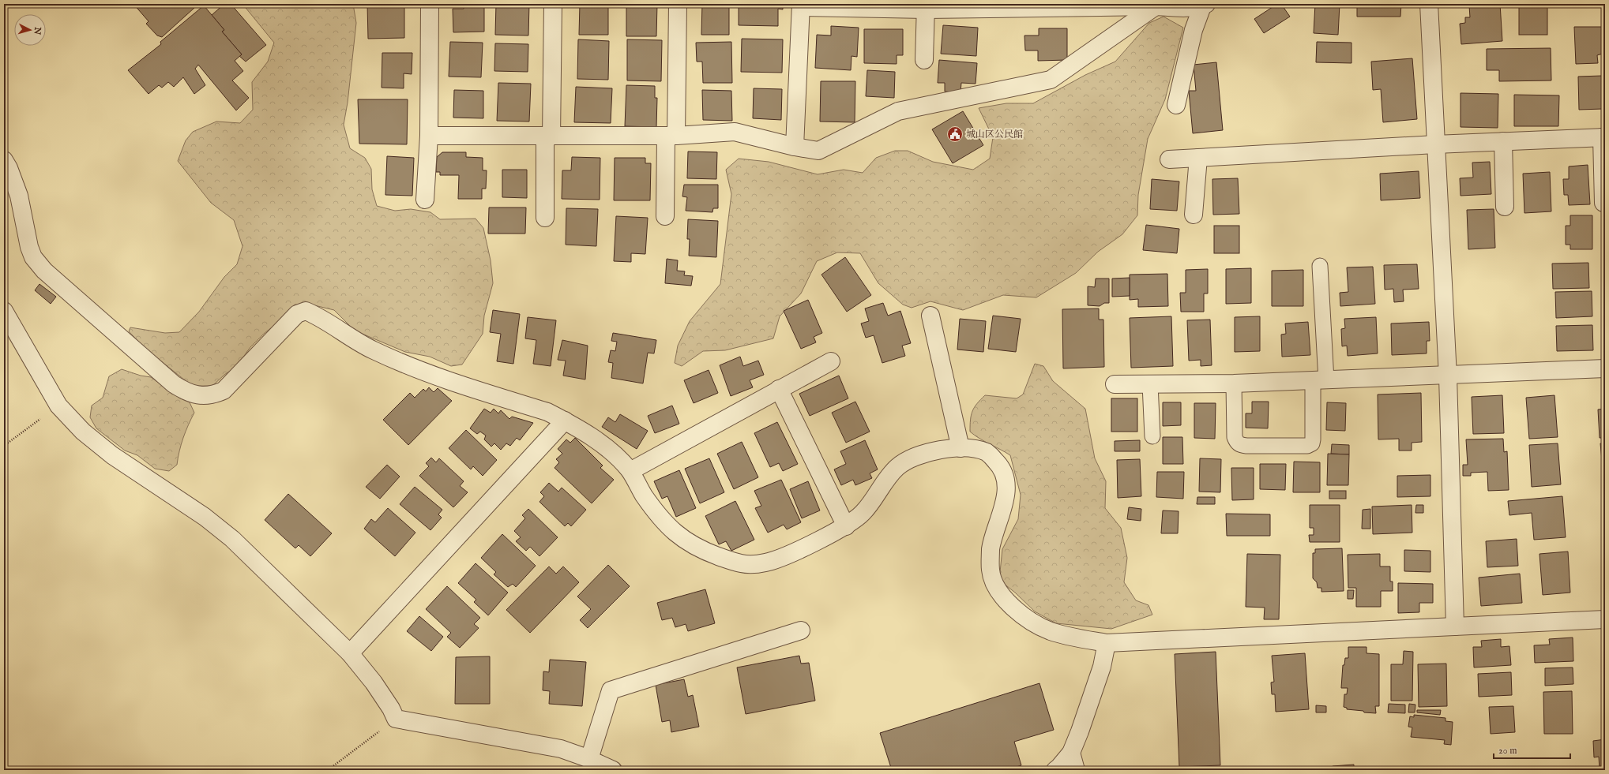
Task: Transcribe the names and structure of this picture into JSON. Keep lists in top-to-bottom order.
{
  "places": {
    "public building": ["城山区公民館"]
  },
  "scale_bar": "20 m",
  "north": "right"
}
